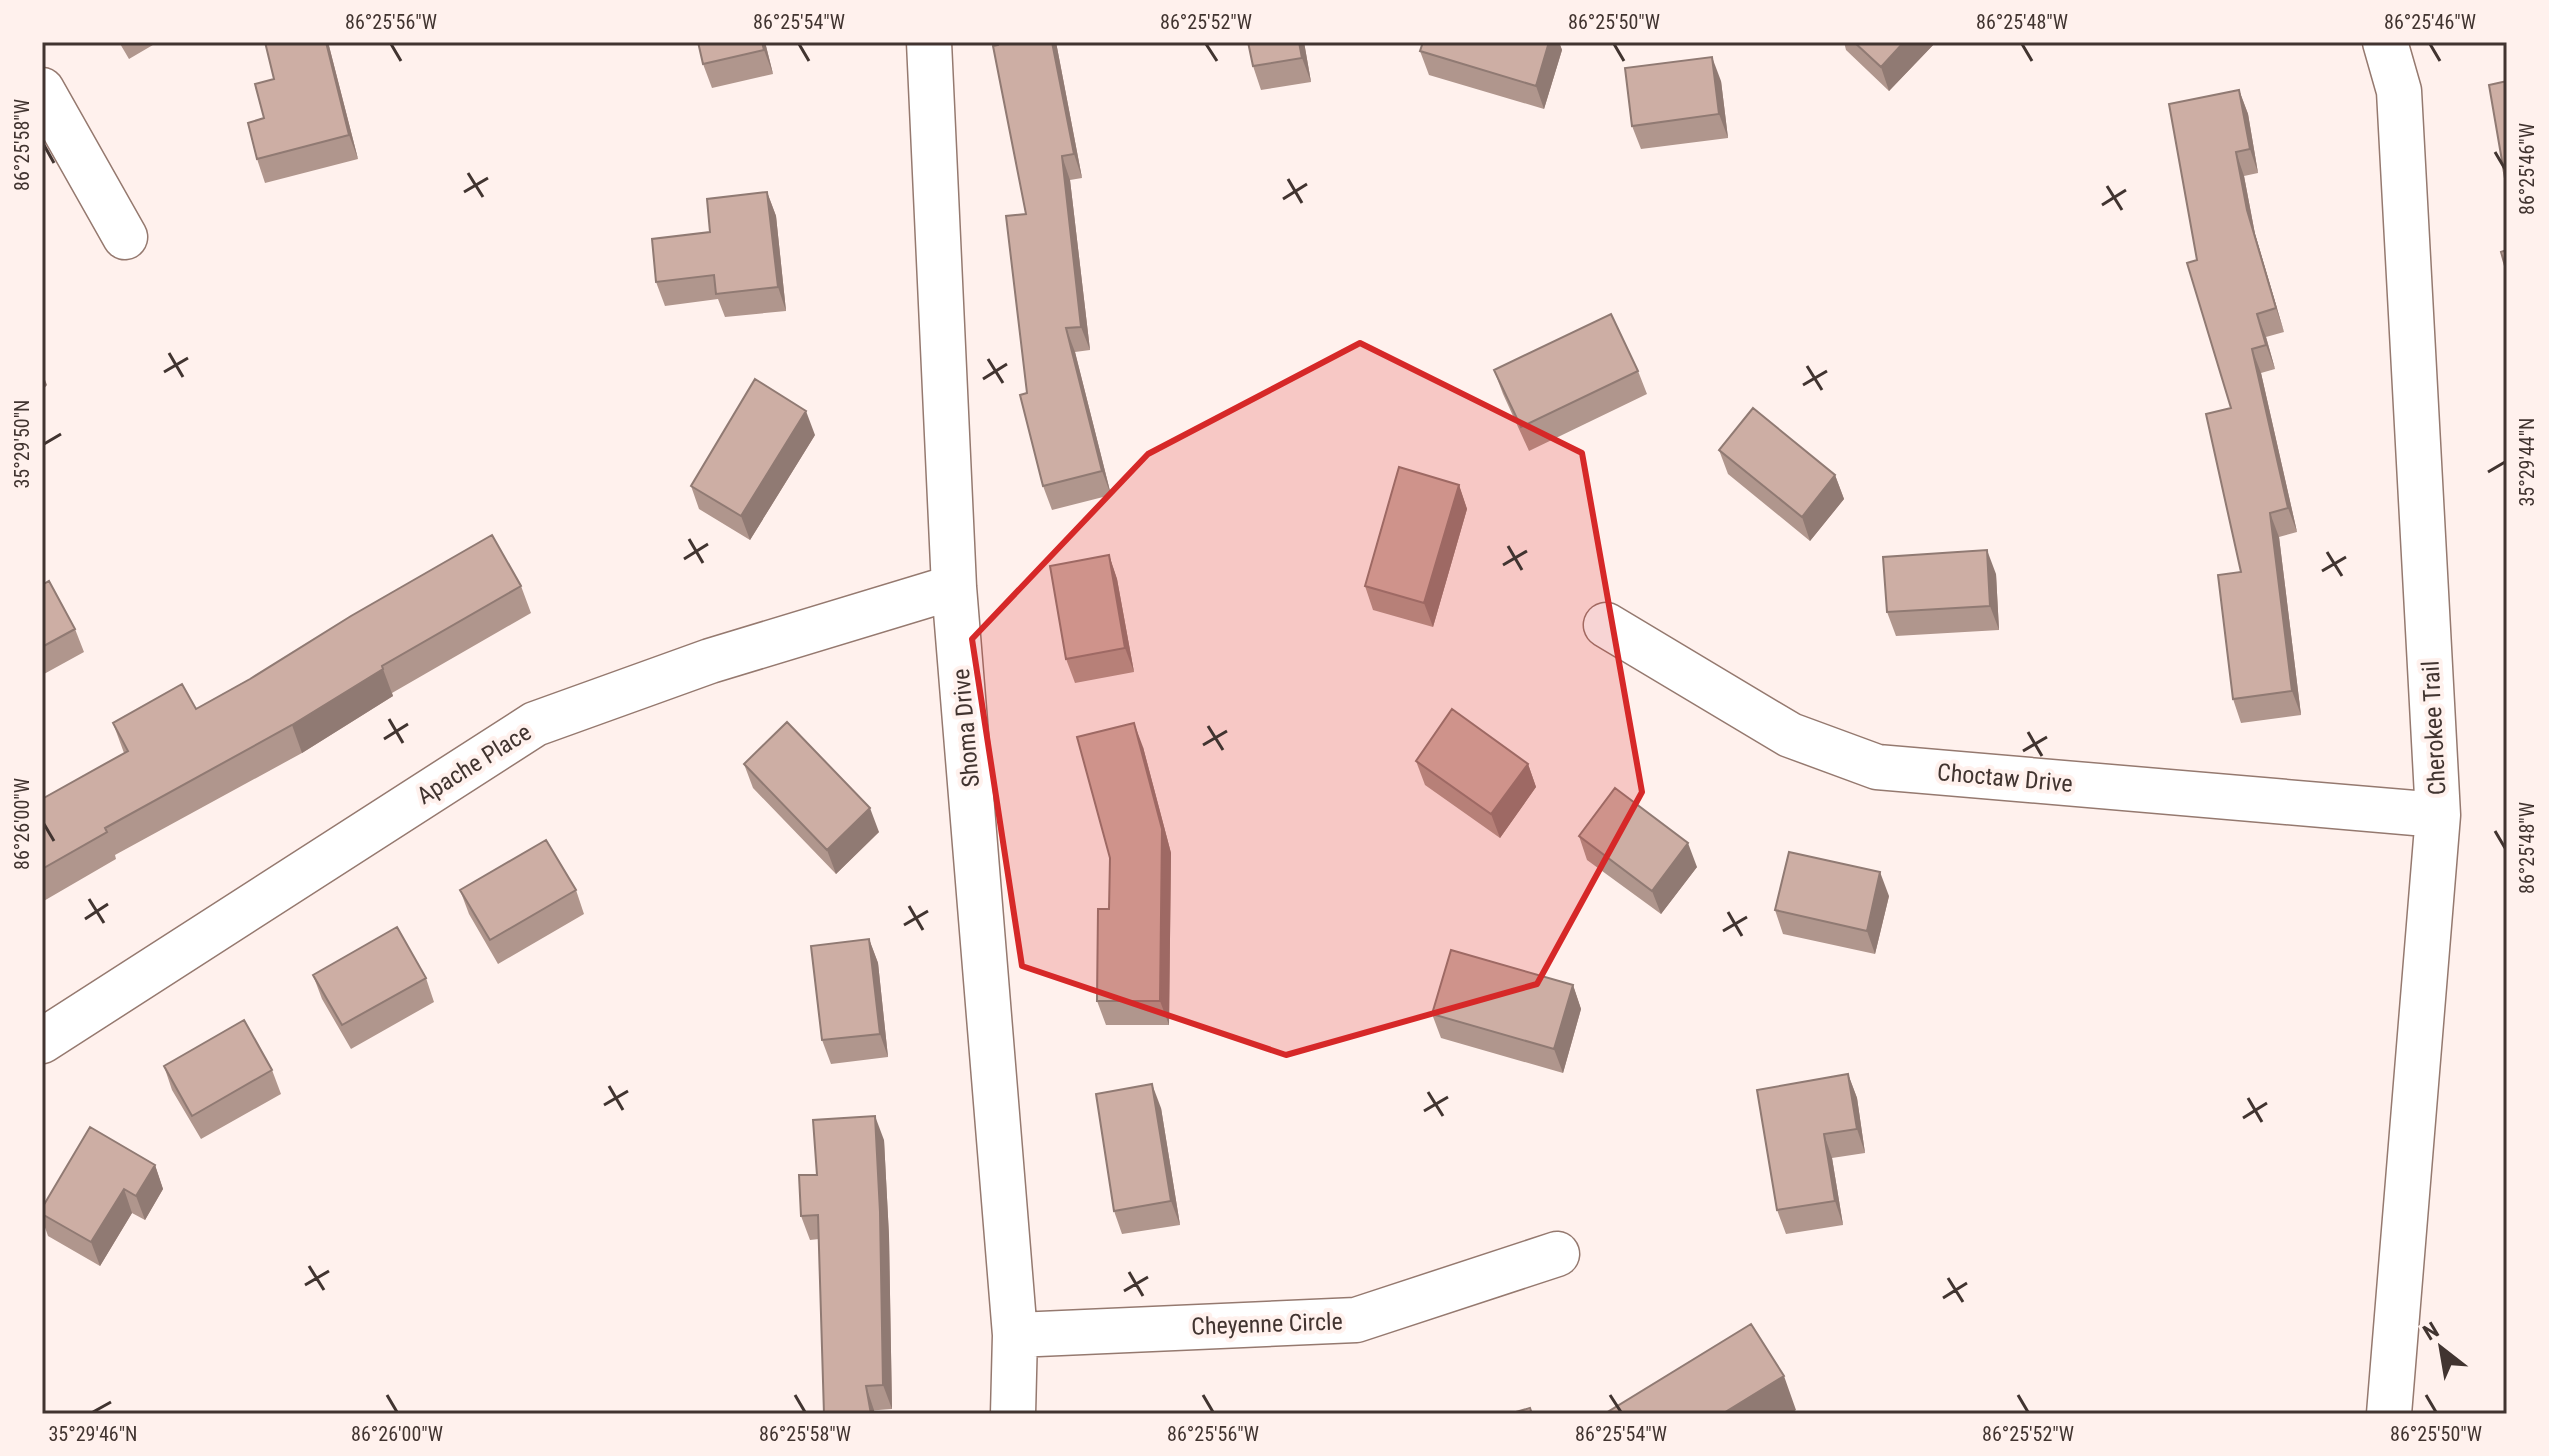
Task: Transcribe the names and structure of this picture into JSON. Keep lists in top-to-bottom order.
{
  "streets": {
    "street": [
      "Shoma Drive",
      "Cherokee Trail",
      "Apache Place",
      "Choctaw Drive",
      "Cheyenne Circle"
    ]
  },
  "crossings": [
    ["Shoma Drive", "Apache Place"],
    ["Shoma Drive", "Cheyenne Circle"],
    ["Cherokee Trail", "Choctaw Drive"]
  ],
  "north": "top left",
  "coordinates": [
    "86°25'56\"W",
    "86°25'54\"W",
    "86°25'52\"W",
    "86°25'50\"W",
    "86°25'48\"W",
    "86°25'46\"W",
    "86°25'58\"W",
    "35°29'50\"N",
    "35°29'44\"N",
    "86°26'00\"W",
    "35°29'46\"N"
  ]
}
